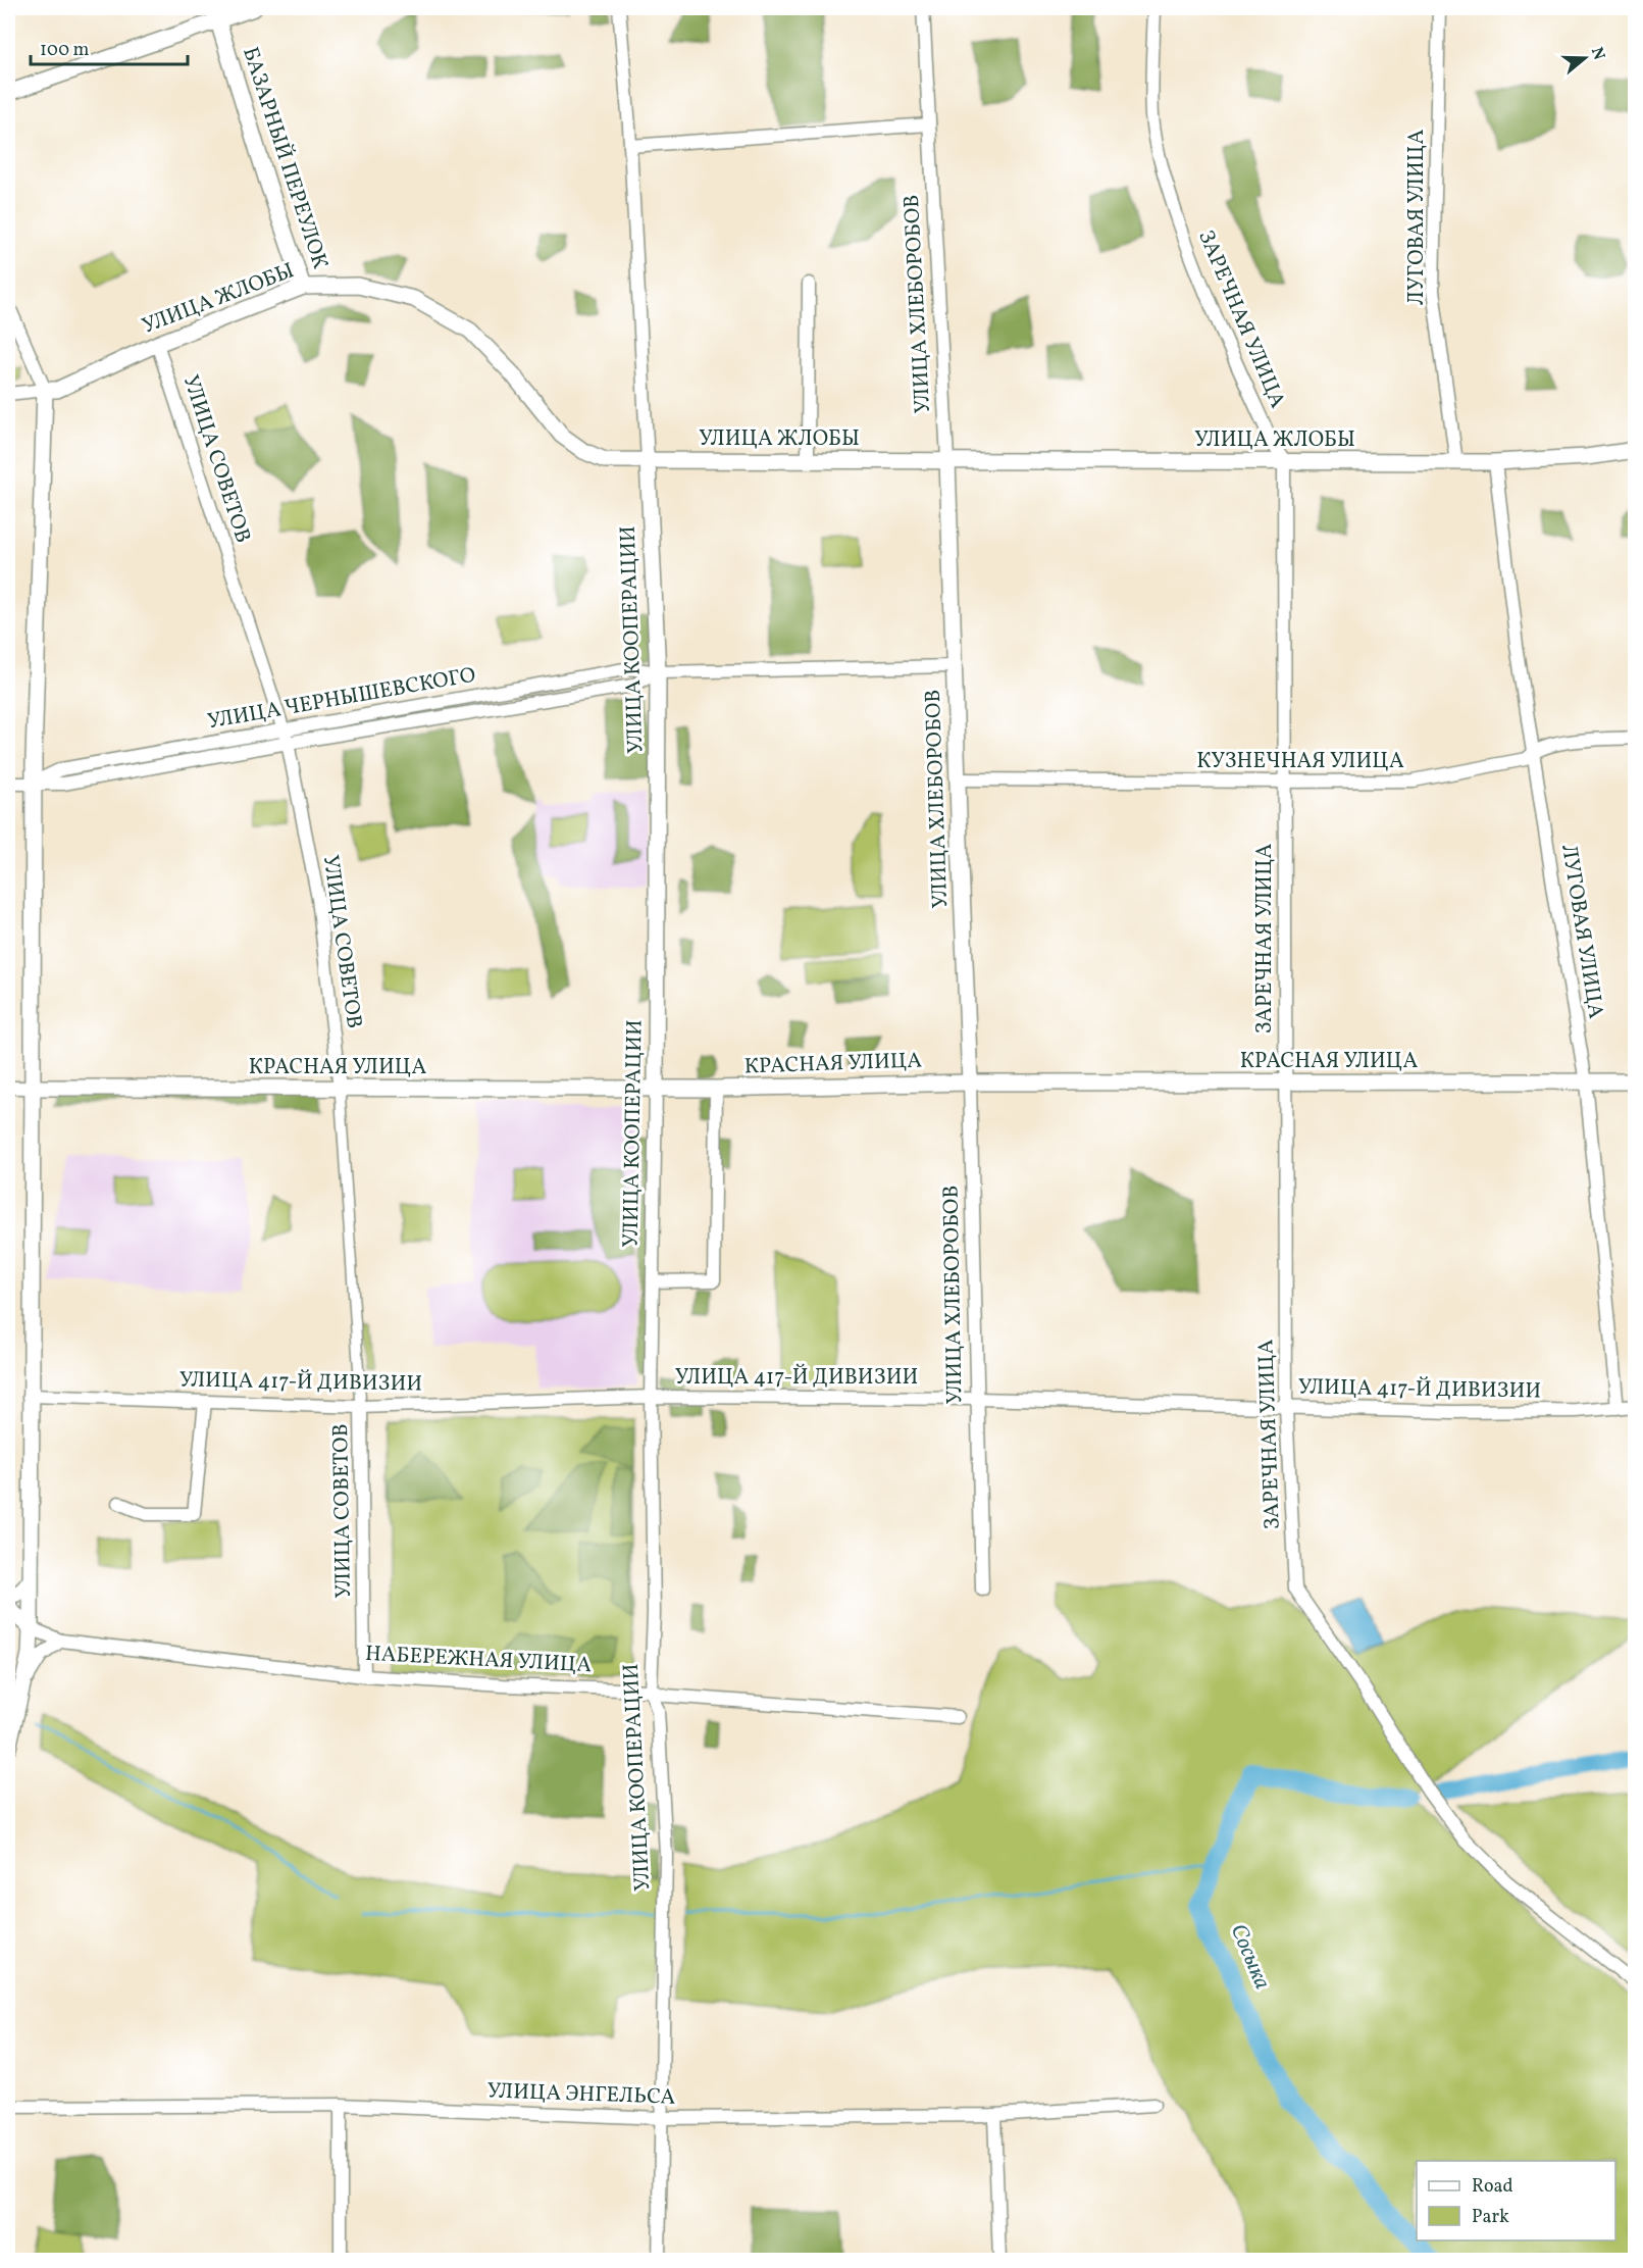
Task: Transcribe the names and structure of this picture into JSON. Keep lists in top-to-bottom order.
{
  "streets": {
    "street": [
      "БАЗАРНЫЙ ПЕРЕУЛОК",
      "ЛУГОВАЯ УЛИЦА",
      "УЛИЦА ЖЛОБЫ",
      "УЛИЦА ХЛЕБОРОБОВ",
      "ЗАРЕЧНАЯ УЛИЦА",
      "УЛИЦА СОВЕТОВ",
      "УЛИЦА КООПЕРАЦИИ",
      "УЛИЦА ЧЕРНЫШЕВСКОГО",
      "КУЗНЕЧНАЯ УЛИЦА",
      "КРАСНАЯ УЛИЦА",
      "УЛИЦА 417-Й ДИВИЗИИ",
      "НАБЕРЕЖНАЯ УЛИЦА",
      "УЛИЦА ЭНГЕЛЬСА"
    ]
  },
  "crossings": [
    ["БАЗАРНЫЙ ПЕРЕУЛОК", "УЛИЦА ЖЛОБЫ"],
    ["ЛУГОВАЯ УЛИЦА", "УЛИЦА ЖЛОБЫ"],
    ["ЛУГОВАЯ УЛИЦА", "КУЗНЕЧНАЯ УЛИЦА"],
    ["ЛУГОВАЯ УЛИЦА", "КРАСНАЯ УЛИЦА"],
    ["ЛУГОВАЯ УЛИЦА", "УЛИЦА 417-Й ДИВИЗИИ"],
    ["УЛИЦА ЖЛОБЫ", "УЛИЦА ХЛЕБОРОБОВ"],
    ["УЛИЦА ЖЛОБЫ", "ЗАРЕЧНАЯ УЛИЦА"],
    ["УЛИЦА ЖЛОБЫ", "УЛИЦА СОВЕТОВ"],
    ["УЛИЦА ЖЛОБЫ", "УЛИЦА КООПЕРАЦИИ"],
    ["УЛИЦА ХЛЕБОРОБОВ", "УЛИЦА ЧЕРНЫШЕВСКОГО"],
    ["УЛИЦА ХЛЕБОРОБОВ", "КУЗНЕЧНАЯ УЛИЦА"],
    ["УЛИЦА ХЛЕБОРОБОВ", "КРАСНАЯ УЛИЦА"],
    ["УЛИЦА ХЛЕБОРОБОВ", "УЛИЦА 417-Й ДИВИЗИИ"],
    ["ЗАРЕЧНАЯ УЛИЦА", "КУЗНЕЧНАЯ УЛИЦА"],
    ["ЗАРЕЧНАЯ УЛИЦА", "КРАСНАЯ УЛИЦА"],
    ["ЗАРЕЧНАЯ УЛИЦА", "УЛИЦА 417-Й ДИВИЗИИ"],
    ["УЛИЦА СОВЕТОВ", "УЛИЦА ЧЕРНЫШЕВСКОГО"],
    ["УЛИЦА СОВЕТОВ", "КРАСНАЯ УЛИЦА"],
    ["УЛИЦА СОВЕТОВ", "УЛИЦА 417-Й ДИВИЗИИ"],
    ["УЛИЦА СОВЕТОВ", "НАБЕРЕЖНАЯ УЛИЦА"],
    ["УЛИЦА КООПЕРАЦИИ", "УЛИЦА ЧЕРНЫШЕВСКОГО"],
    ["УЛИЦА КООПЕРАЦИИ", "КРАСНАЯ УЛИЦА"],
    ["УЛИЦА КООПЕРАЦИИ", "УЛИЦА 417-Й ДИВИЗИИ"],
    ["УЛИЦА КООПЕРАЦИИ", "НАБЕРЕЖНАЯ УЛИЦА"],
    ["УЛИЦА КООПЕРАЦИИ", "УЛИЦА ЭНГЕЛЬСА"]
  ],
  "water": ["Сосыка"],
  "legend": ["Road", "Park"],
  "scale_bar": "100 m",
  "north": "right"
}
